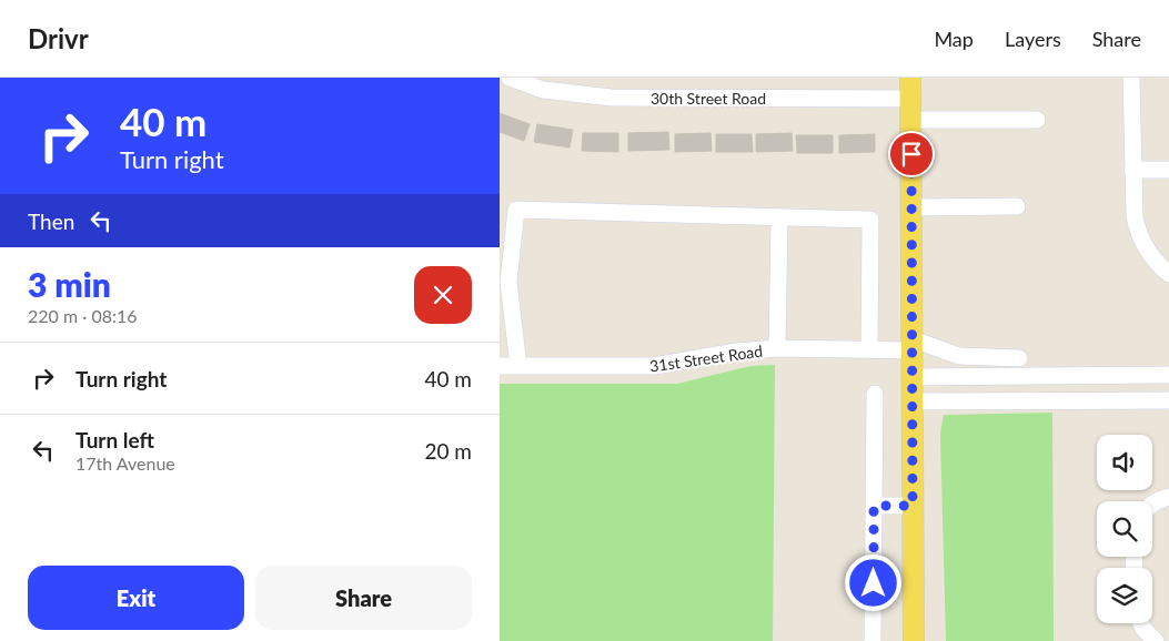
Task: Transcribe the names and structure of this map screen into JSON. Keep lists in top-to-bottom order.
{
  "streets": {
    "street": ["30th Street Road", "31st Street Road"]
  },
  "page": {
    "header": "Drivr",
    "nav": ["Map", "Layers", "Share"],
    "turn": ["40 m", "Turn right"],
    "then": "Then",
    "heading": ["3 min", "220 m · 08:16"],
    "list": [
      {
        "name": "Turn right",
        "value": "40 m"
      },
      {
        "name": "Turn left",
        "note": "17th Avenue",
        "value": "20 m"
      }
    ],
    "buttons": ["Exit", "Share"]
  }
}
